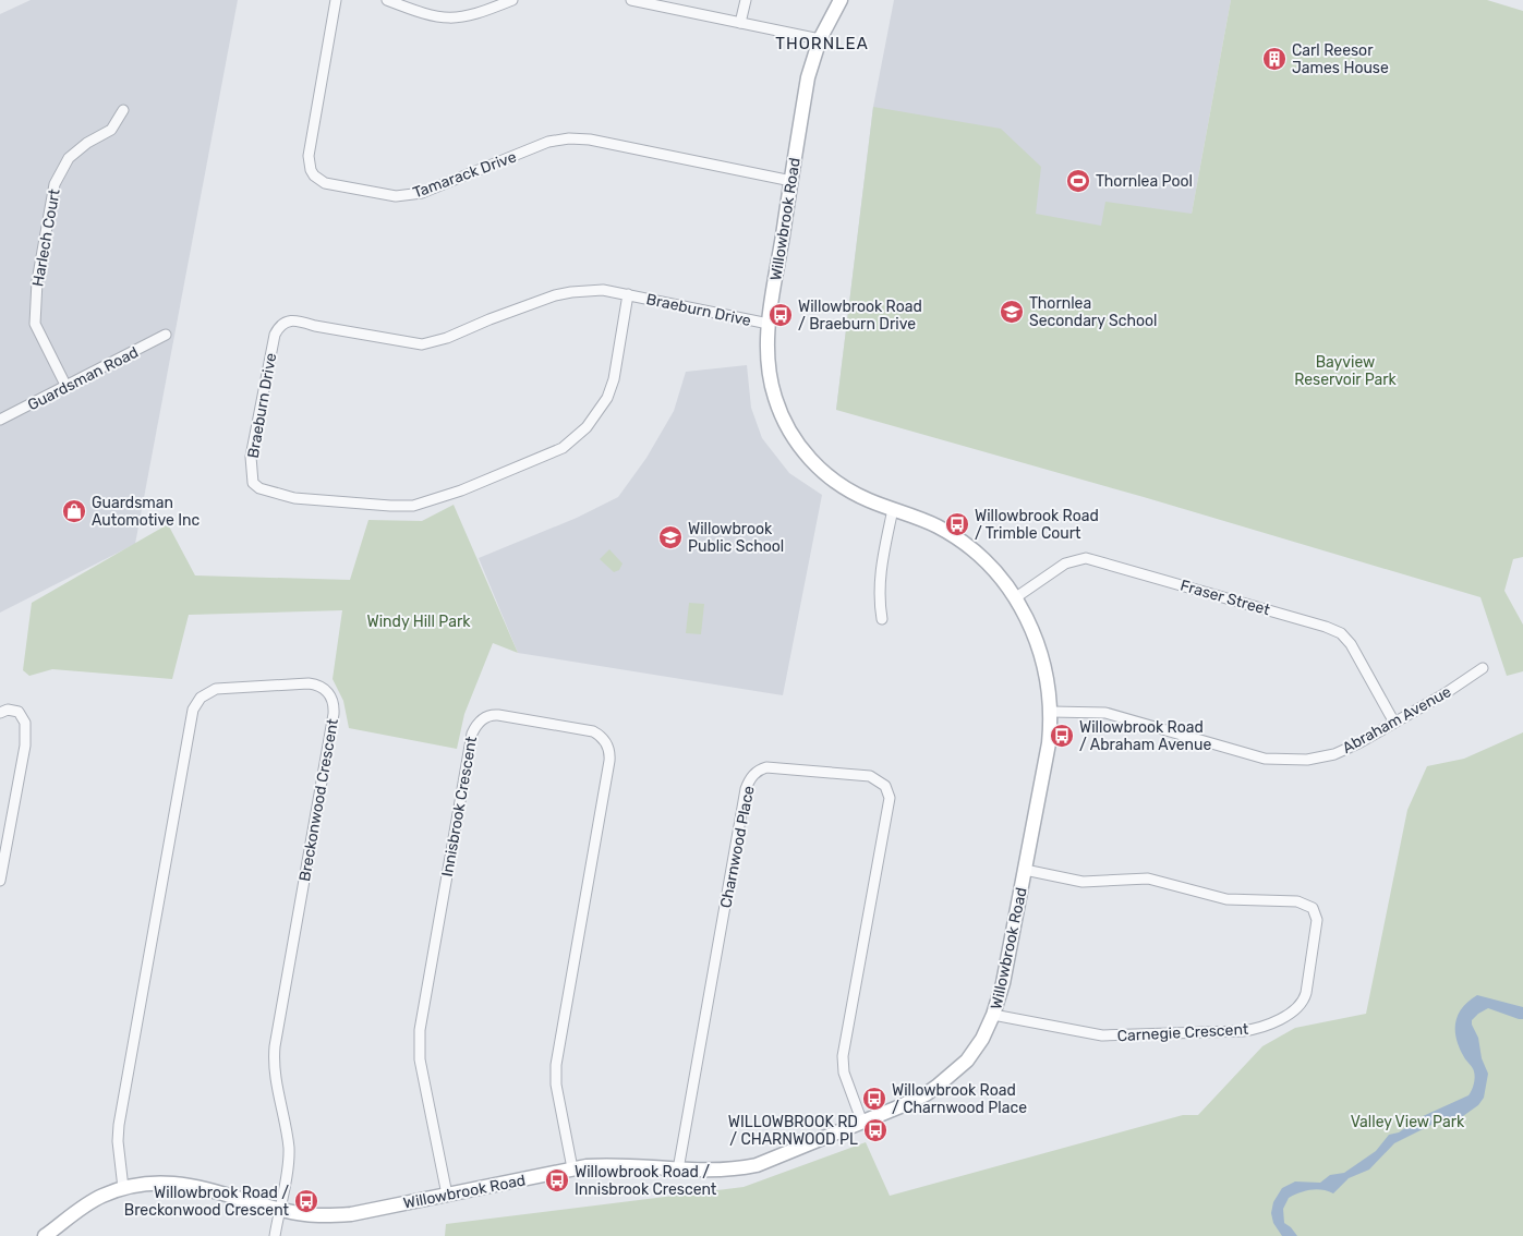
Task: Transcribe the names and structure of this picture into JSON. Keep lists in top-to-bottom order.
{
  "streets": {
    "street": [
      "Tamarack Drive",
      "Willowbrook Road",
      "Harlech Court",
      "Braeburn Drive",
      "Guardsman Road",
      "Fraser Street",
      "Abraham Avenue",
      "Breckonwood Crescent",
      "Innisbrook Crescent",
      "Charnwood Place",
      "Carnegie Crescent"
    ]
  },
  "crossings": [
    ["Tamarack Drive", "Willowbrook Road"],
    ["Willowbrook Road", "Braeburn Drive"],
    ["Willowbrook Road", "Fraser Street"],
    ["Willowbrook Road", "Abraham Avenue"],
    ["Willowbrook Road", "Breckonwood Crescent"],
    ["Willowbrook Road", "Innisbrook Crescent"],
    ["Willowbrook Road", "Charnwood Place"],
    ["Willowbrook Road", "Carnegie Crescent"],
    ["Harlech Court", "Guardsman Road"],
    ["Fraser Street", "Abraham Avenue"]
  ],
  "districts": ["THORNLEA"],
  "parks": ["Bayview Reservoir Park", "Windy Hill Park", "Valley View Park"],
  "places": {
    "building": ["Carl Reesor James House"],
    "sports": ["Thornlea Pool"],
    "school or university": ["Thornlea Secondary School", "Willowbrook Public School"],
    "bus stop": [
      "Willowbrook Road / Braeburn Drive",
      "Willowbrook Road / Trimble Court",
      "Willowbrook Road / Abraham Avenue",
      "Willowbrook Road / Charnwood Place",
      "WILLOWBROOK RD / CHARNWOOD PL",
      "Willowbrook Road / Innisbrook Crescent",
      "Willowbrook Road / Breckonwood Crescent"
    ],
    "shop": ["Guardsman Automotive Inc"]
  }
}
